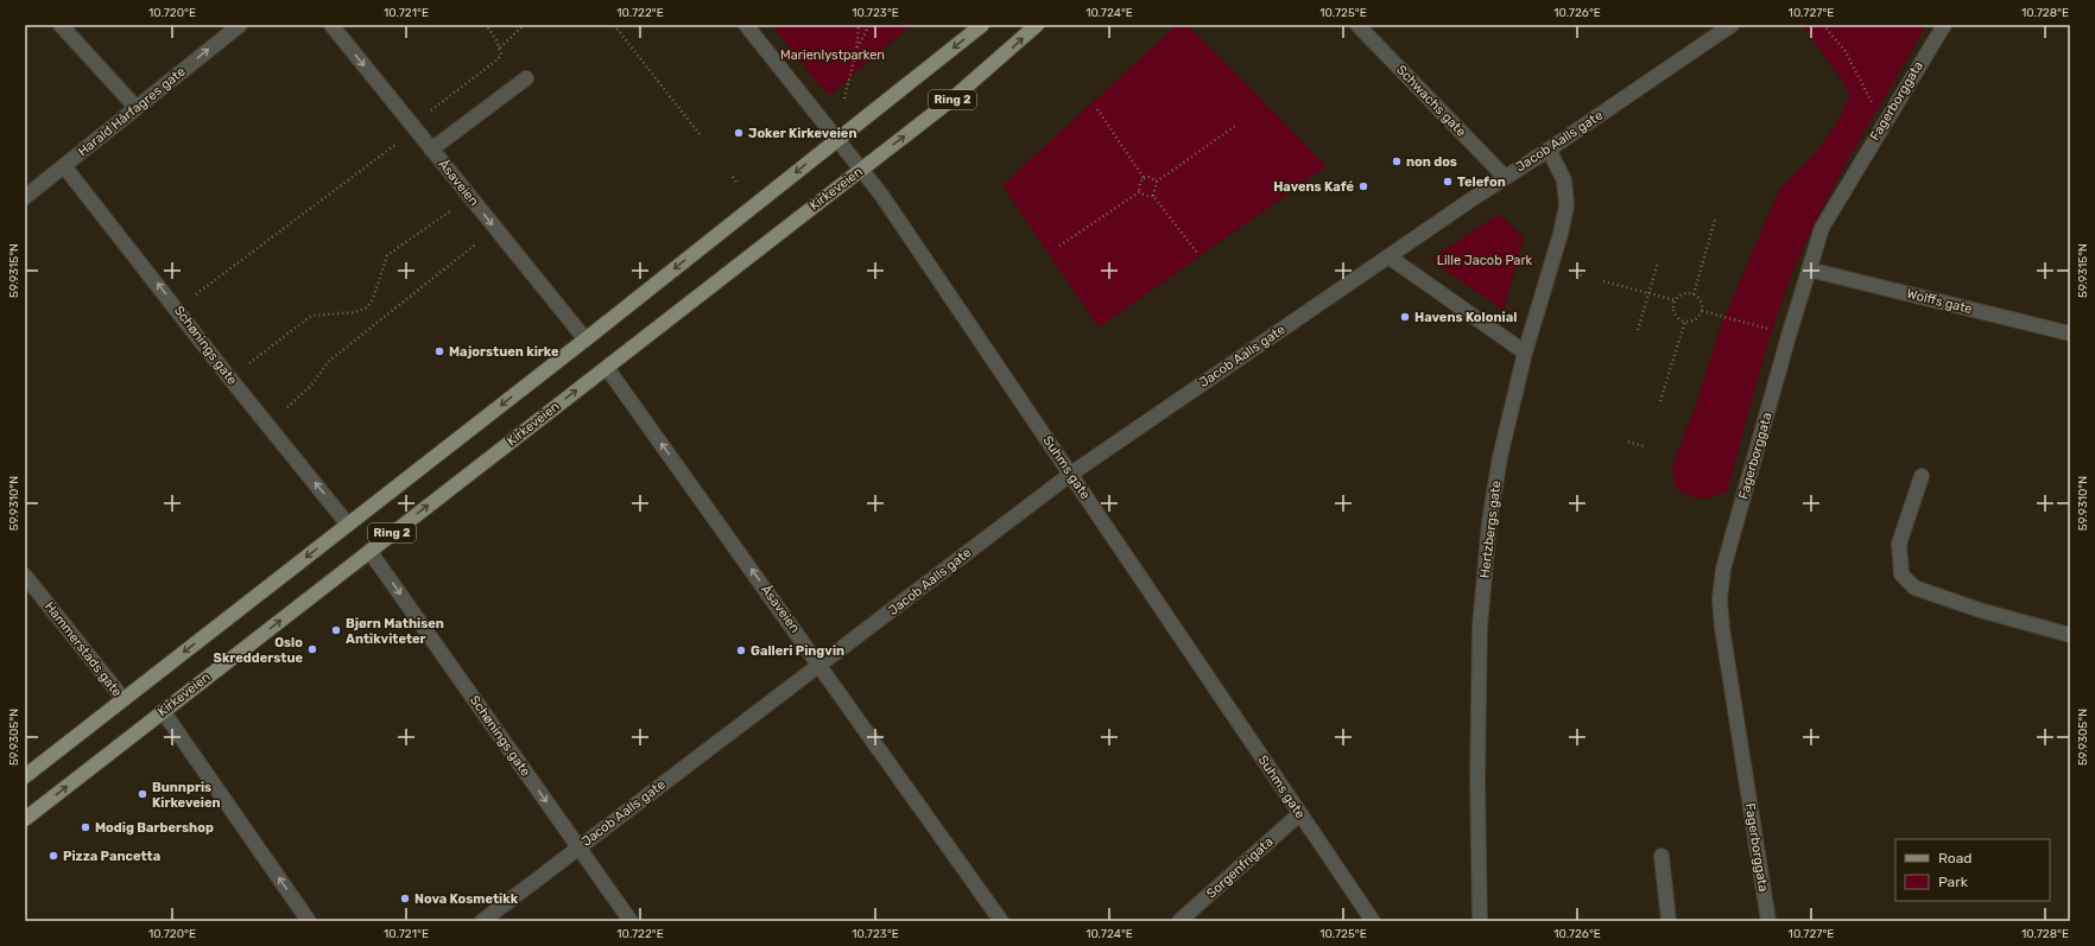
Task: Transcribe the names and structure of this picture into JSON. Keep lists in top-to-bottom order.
{
  "streets": {
    "main road": ["Ring 2", "Kirkeveien"],
    "street": [
      "Schwachs gate",
      "Fagerborggata",
      "Harald Hårfagres gate",
      "Jacob Aalls gate",
      "Åsaveien",
      "Wolffs gate",
      "Schønings gate",
      "Suhms gate",
      "Hertzbergs gate",
      "Hammerstads gate",
      "Sorgenfrigata"
    ]
  },
  "crossings": [
    ["Ring 2", "Åsaveien"],
    ["Ring 2", "Schønings gate"],
    ["Ring 2", "Suhms gate"],
    ["Ring 2", "Hammerstads gate"],
    ["Schwachs gate", "Jacob Aalls gate"],
    ["Fagerborggata", "Wolffs gate"],
    ["Harald Hårfagres gate", "Schønings gate"],
    ["Jacob Aalls gate", "Åsaveien"],
    ["Jacob Aalls gate", "Schønings gate"],
    ["Jacob Aalls gate", "Suhms gate"],
    ["Jacob Aalls gate", "Hertzbergs gate"],
    ["Åsaveien", "Kirkeveien"],
    ["Kirkeveien", "Schønings gate"],
    ["Kirkeveien", "Suhms gate"],
    ["Suhms gate", "Sorgenfrigata"]
  ],
  "one_way": ["Harald Hårfagres gate"],
  "parks": ["Marienlystparken", "Lille Jacob Park"],
  "places": [
    "Joker Kirkeveien",
    "non dos",
    "Telefon",
    "Havens Kafé",
    "Havens Kolonial",
    "Majorstuen kirke",
    "Bjørn Mathisen Antikviteter",
    "Oslo Skredderstue",
    "Galleri Pingvin",
    "Bunnpris Kirkeveien",
    "Modig Barbershop",
    "Pizza Pancetta",
    "Nova Kosmetikk"
  ],
  "legend": ["Road", "Park"],
  "coordinates": [
    "10.720°E",
    "10.721°E",
    "10.722°E",
    "10.723°E",
    "10.724°E",
    "10.725°E",
    "10.726°E",
    "10.727°E",
    "10.728°E",
    "59.9315°N",
    "59.9310°N",
    "59.9305°N"
  ]
}
